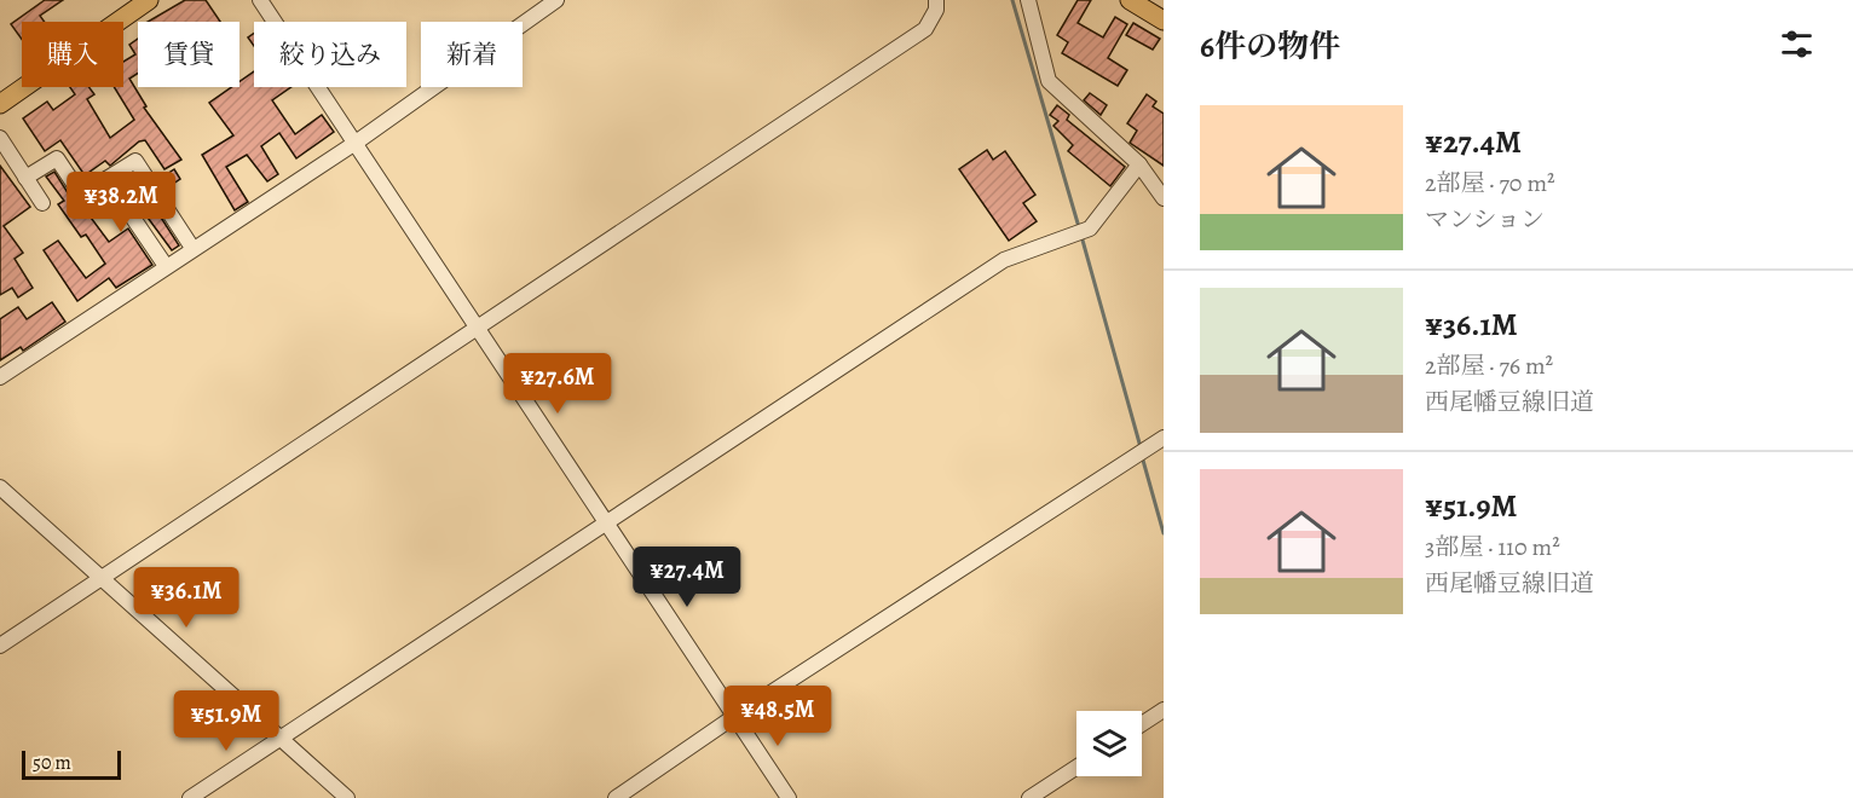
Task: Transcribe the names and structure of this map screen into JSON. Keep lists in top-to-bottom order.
{
  "scale_bar": "50 m",
  "page": {
    "heading": "6件の物件",
    "chip": [
      "購入",
      "賃貸",
      "絞り込み",
      "新着"
    ],
    "list": [
      {
        "name": "¥27.4M",
        "note": "2部屋 · 70 m² · マンション"
      },
      {
        "name": "¥36.1M",
        "note": "2部屋 · 76 m² · 西尾幡豆線旧道"
      },
      {
        "name": "¥51.9M",
        "note": "3部屋 · 110 m² · 西尾幡豆線旧道"
      }
    ],
    "price": [
      "¥38.2M",
      "¥27.6M",
      "¥27.4M",
      "¥36.1M",
      "¥48.5M",
      "¥51.9M"
    ],
    "scale": "50 m"
  }
}
